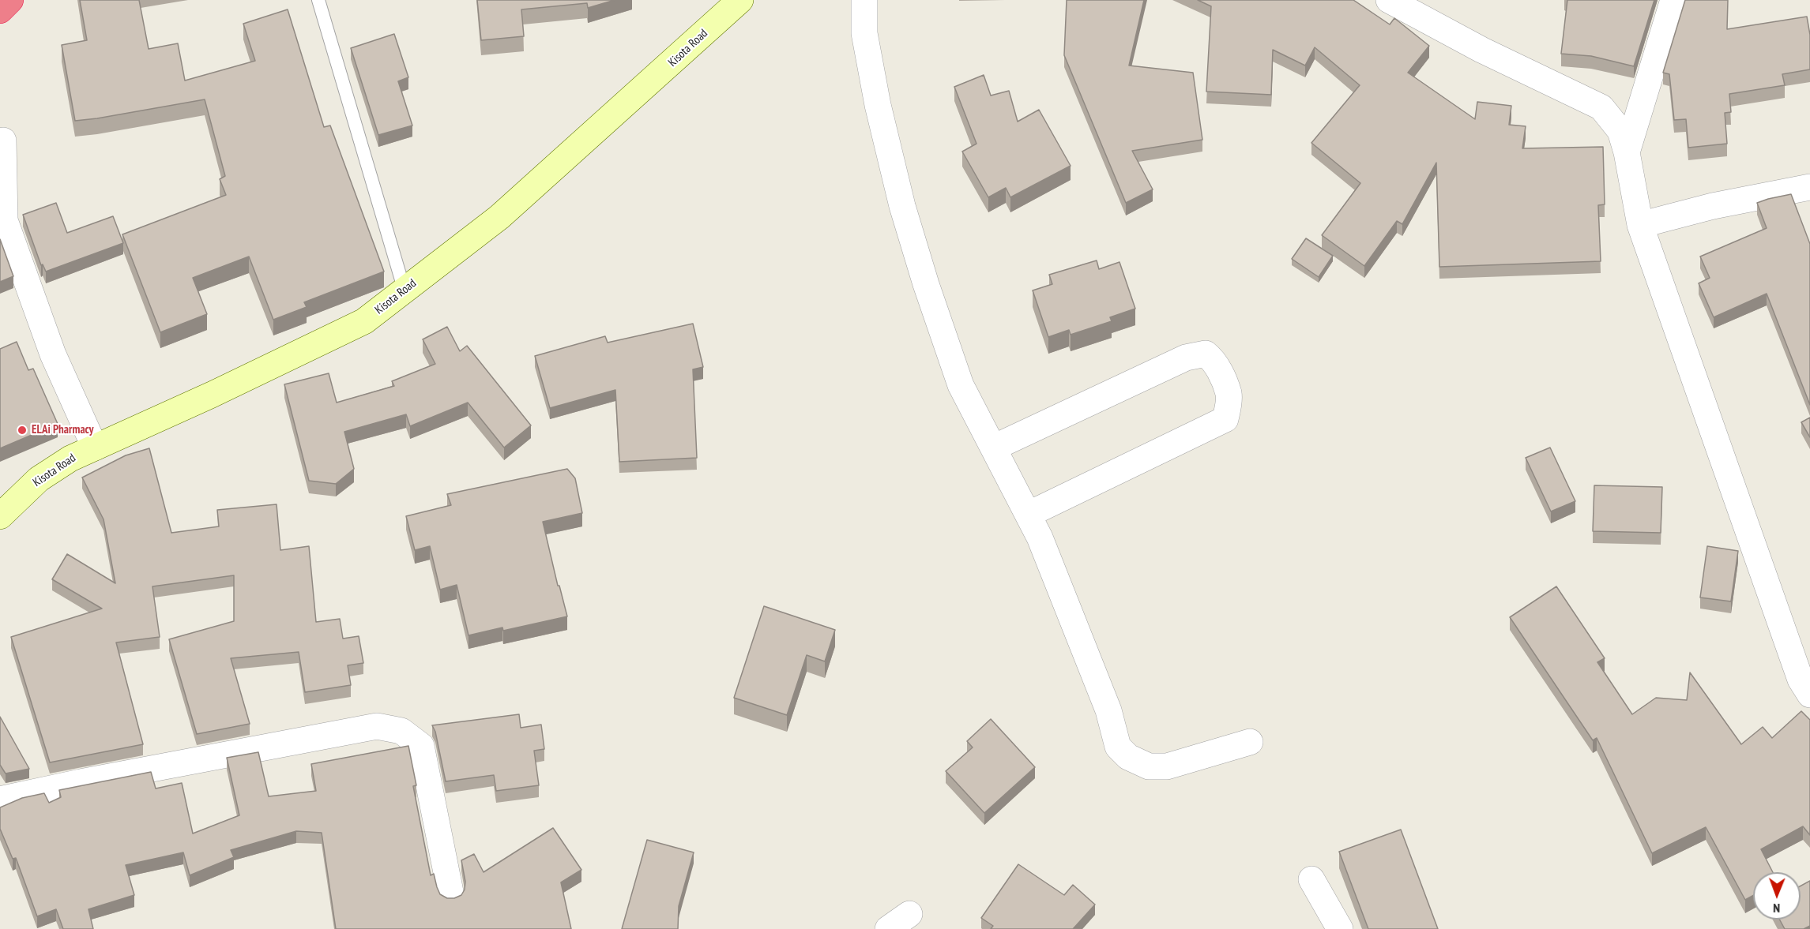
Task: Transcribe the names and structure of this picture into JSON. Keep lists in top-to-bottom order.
{
  "streets": {
    "street": ["Kisota Road"]
  },
  "places": ["ELAi Pharmacy"],
  "north": "bottom"
}
